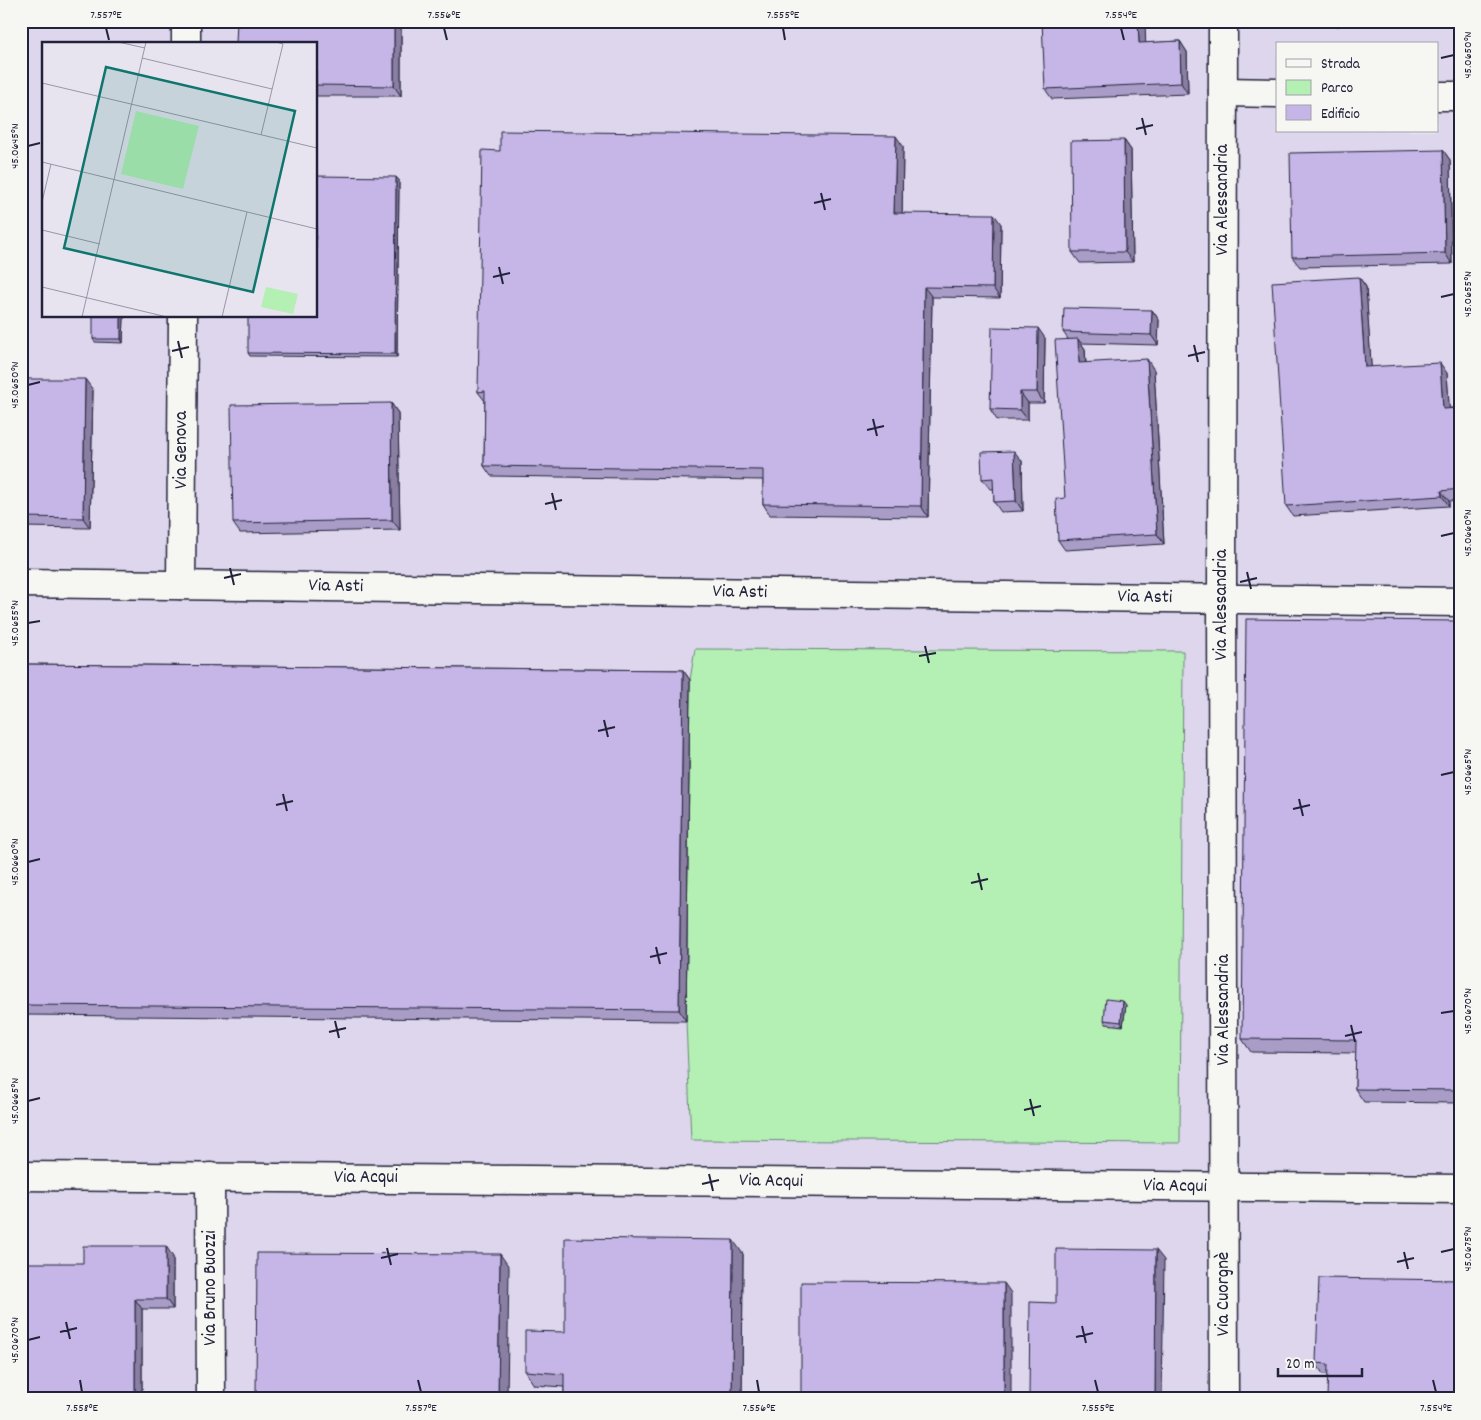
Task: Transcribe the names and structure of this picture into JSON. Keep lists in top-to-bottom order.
{
  "streets": {
    "street": [
      "Via Alessandria",
      "Via Genova",
      "Via Asti",
      "Via Acqui",
      "Via Bruno Buozzi",
      "Via Cuorgnè"
    ]
  },
  "crossings": [
    ["Via Alessandria", "Via Asti"],
    ["Via Alessandria", "Via Acqui"],
    ["Via Alessandria", "Via Cuorgnè"],
    ["Via Genova", "Via Asti"],
    ["Via Acqui", "Via Bruno Buozzi"],
    ["Via Acqui", "Via Cuorgnè"]
  ],
  "legend": ["Strada", "Parco", "Edificio"],
  "scale_bar": "20 m",
  "coordinates": [
    "7.557°E",
    "7.556°E",
    "7.555°E",
    "7.554°E",
    "45.0650°N",
    "45.0645°N",
    "45.0655°N",
    "45.0660°N",
    "45.0665°N",
    "45.0670°N",
    "45.0675°N",
    "7.558°E"
  ]
}
